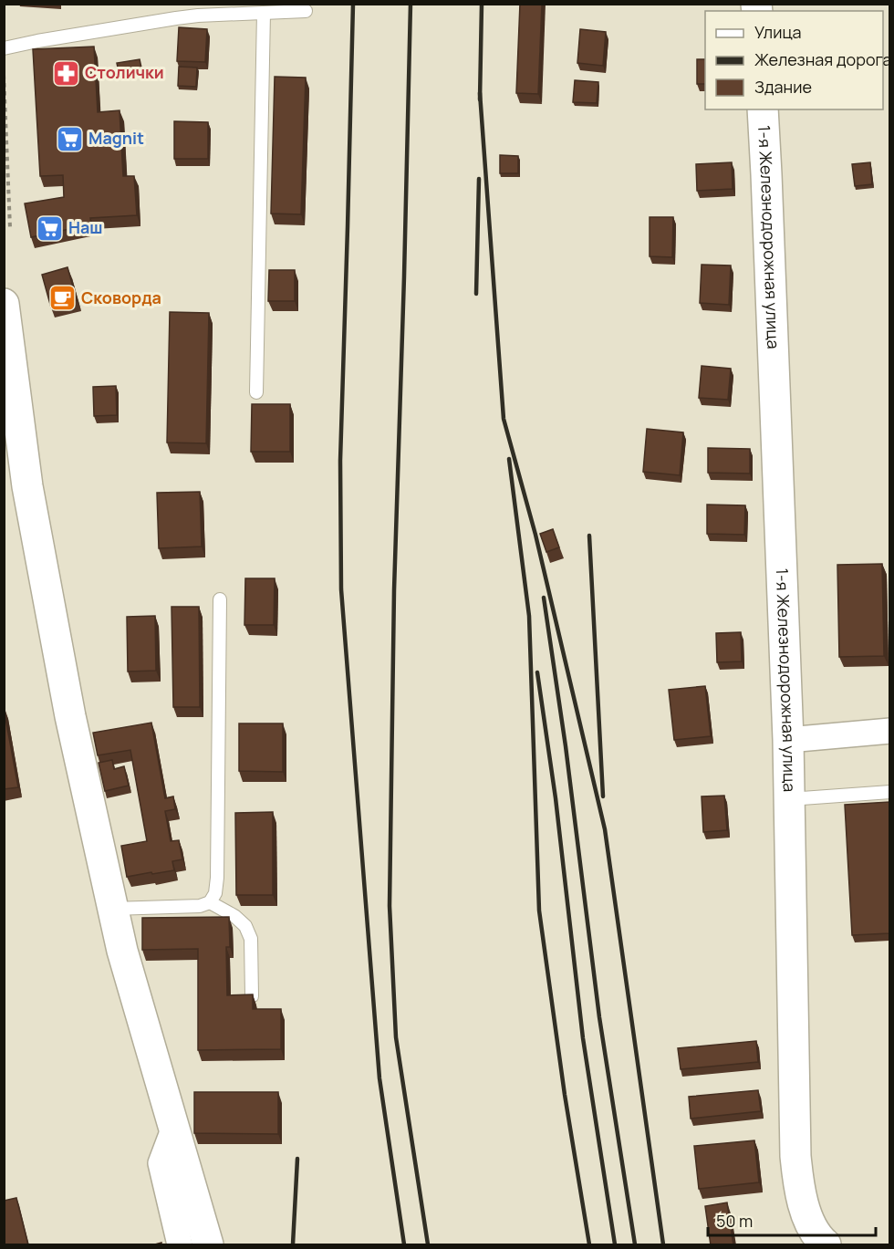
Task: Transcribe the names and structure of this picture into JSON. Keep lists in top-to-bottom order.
{
  "streets": {
    "main road": ["1-я Железнодорожная улица"]
  },
  "places": {
    "pharmacy": ["Столички"],
    "supermarket": ["Magnit", "Наш"],
    "cafe": ["Сковорда"]
  },
  "legend": ["Улица", "Железная дорога", "Здание"],
  "scale_bar": "50 m"
}
